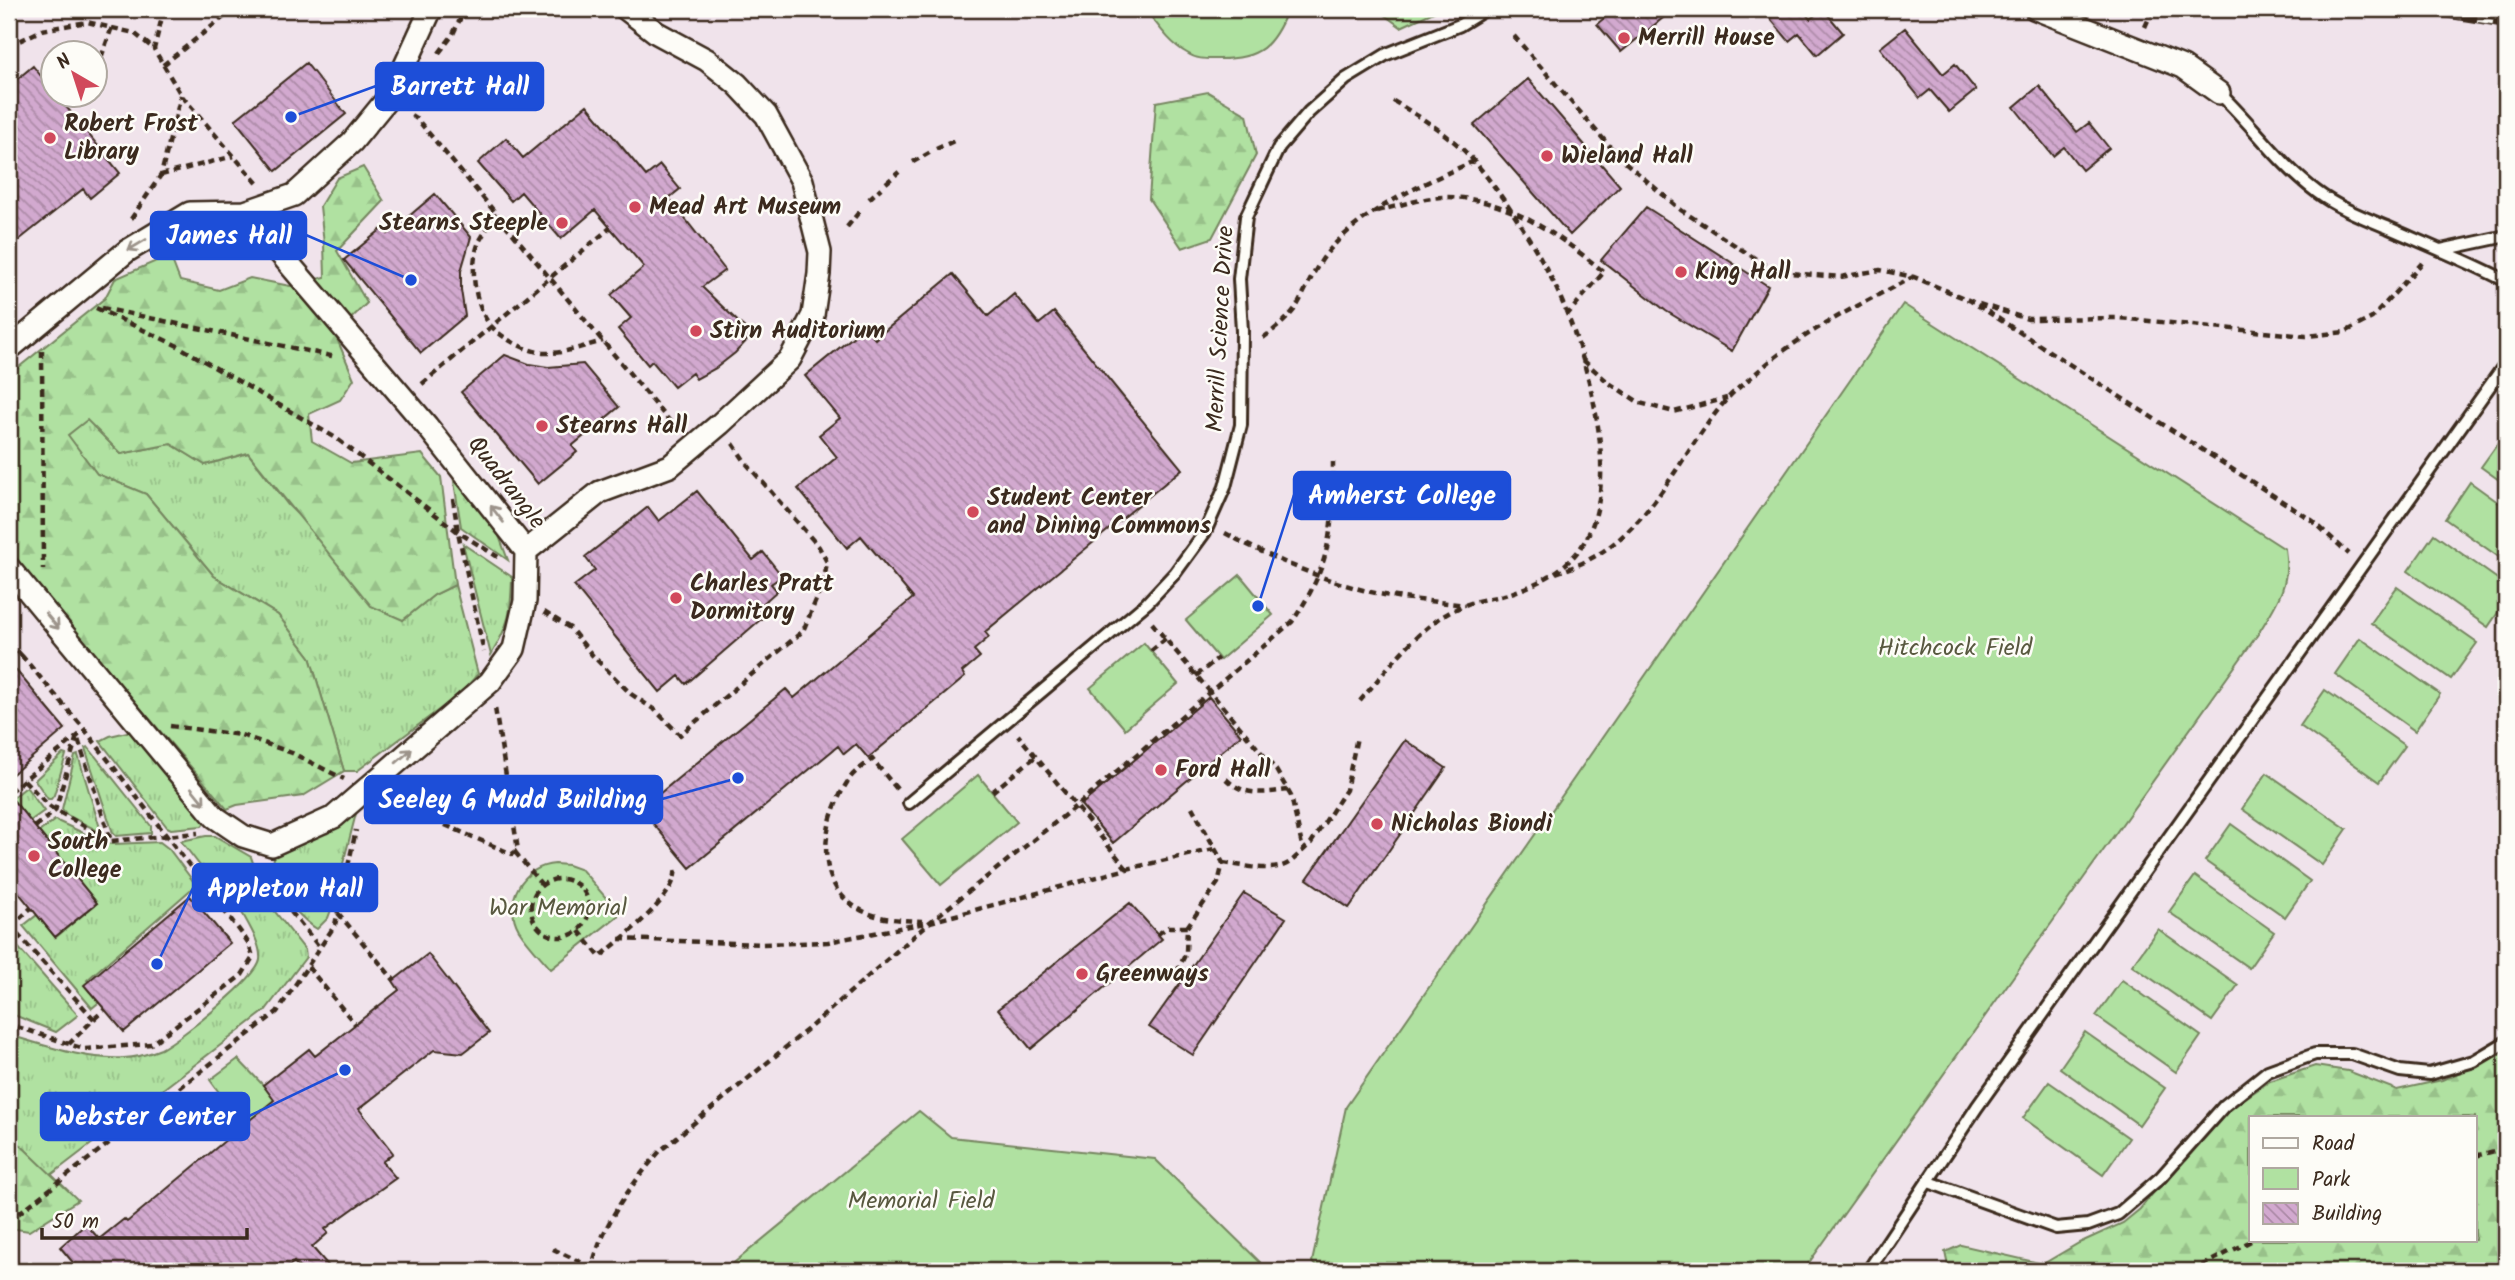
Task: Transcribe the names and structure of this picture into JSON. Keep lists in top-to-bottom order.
{
  "streets": {
    "street": ["Quadrangle"],
    "lane": ["Merrill Science Drive"]
  },
  "parks": ["Hitchcock Field", "War Memorial", "Memorial Field"],
  "places": [
    "Merrill House",
    "Barrett Hall",
    "Robert Frost Library",
    "Wieland Hall",
    "Mead Art Museum",
    "Stearns Steeple",
    "King Hall",
    "James Hall",
    "Stirn Auditorium",
    "Stearns Hall",
    "Student Center and Dining Commons",
    "Charles Pratt Dormitory",
    "Amherst College",
    "Ford Hall",
    "Seeley G Mudd Building",
    "Nicholas Biondi",
    "South College",
    "Appleton Hall",
    "Greenways",
    "Webster Center"
  ],
  "legend": ["Road", "Park", "Building"],
  "scale_bar": "50 m",
  "north": "top left"
}
